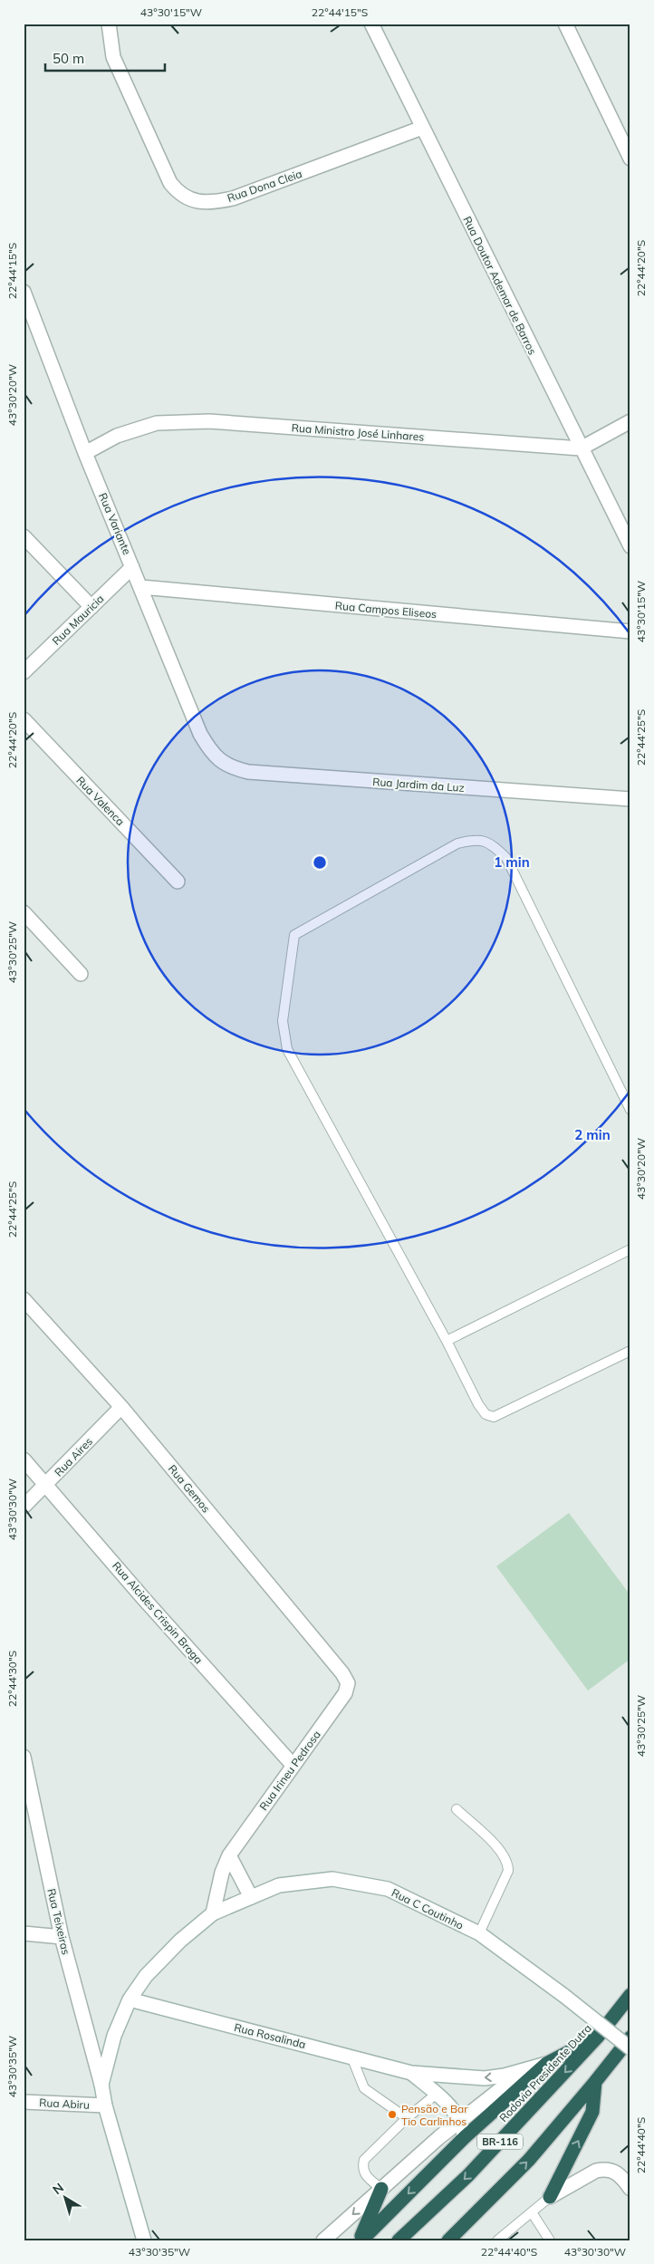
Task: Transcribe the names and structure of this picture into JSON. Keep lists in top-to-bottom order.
{
  "streets": {
    "highway": ["Rodovia Presidente Dutra", "BR-116"],
    "street": [
      "Rua Dona Cleia",
      "Rua Doutor Ademar de Barros",
      "Rua Ministro José Linhares",
      "Rua Variante",
      "Rua Campos Eliseos",
      "Rua Mauricia",
      "Rua Jardim da Luz",
      "Rua Valenca",
      "Rua Aires",
      "Rua Gemos",
      "Rua Alcides Crispin Braga",
      "Rua Irineu Pedrosa",
      "Rua C Coutinho",
      "Rua Teixeiras",
      "Rua Rosalinda",
      "Rua Abiru"
    ]
  },
  "crossings": [
    ["Rua Dona Cleia", "Rua Doutor Ademar de Barros"],
    ["Rua Doutor Ademar de Barros", "Rua Ministro José Linhares"],
    ["Rua Ministro José Linhares", "Rua Variante"],
    ["Rua Variante", "Rua Campos Eliseos"],
    ["Rua Variante", "Rua Mauricia"],
    ["Rua Variante", "Rua Jardim da Luz"],
    ["Rua Aires", "Rua Gemos"],
    ["Rua Aires", "Rua Alcides Crispin Braga"],
    ["Rua Gemos", "Rua Irineu Pedrosa"],
    ["Rua Alcides Crispin Braga", "Rua Irineu Pedrosa"],
    ["Rua Irineu Pedrosa", "Rua C Coutinho"],
    ["Rua C Coutinho", "Rua Teixeiras"],
    ["Rua C Coutinho", "Rua Rosalinda"],
    ["Rua Teixeiras", "Rua Abiru"]
  ],
  "places": ["Pensão e Bar Tio Carlinhos"],
  "scale_bar": "50 m",
  "north": "top left",
  "coordinates": [
    "43°30'15\"W",
    "22°44'15\"S",
    "22°44'20\"S",
    "43°30'20\"W",
    "22°44'25\"S",
    "43°30'25\"W",
    "43°30'30\"W",
    "22°44'30\"S",
    "43°30'35\"W",
    "22°44'40\"S"
  ],
  "rings": ["1 min", "2 min"]
}
